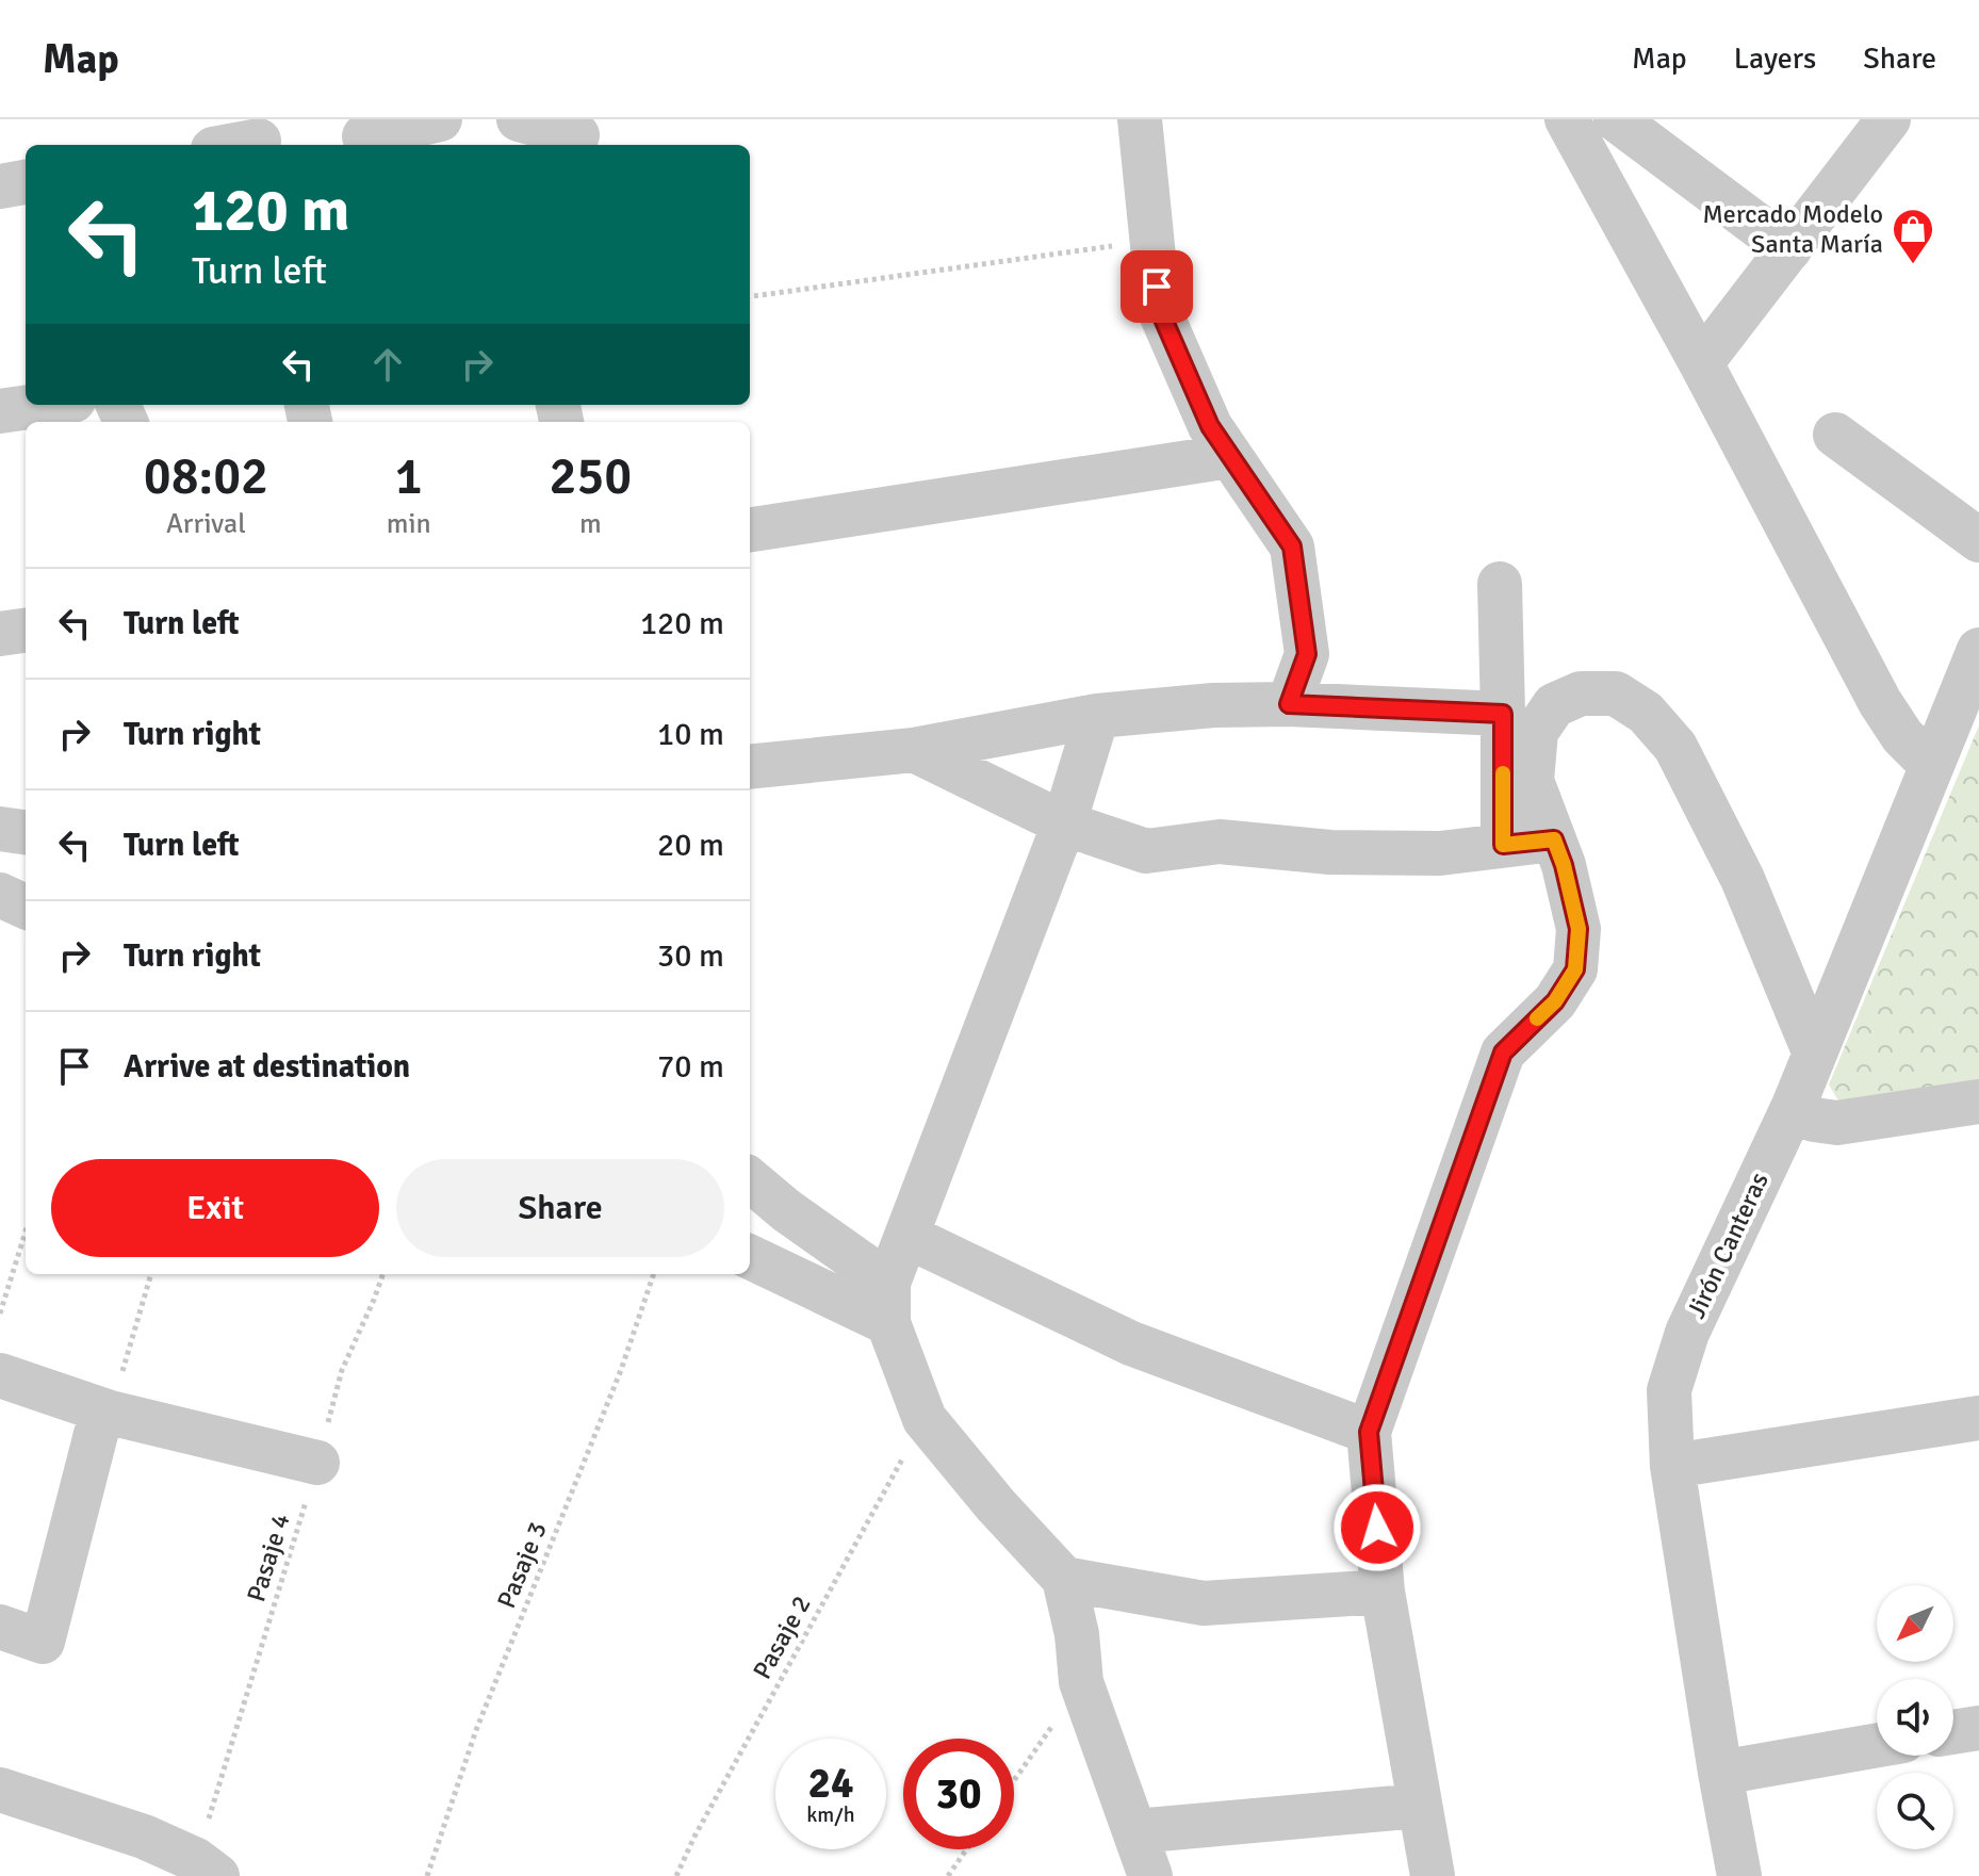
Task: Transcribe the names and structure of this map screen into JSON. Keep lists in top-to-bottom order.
{
  "streets": {
    "street": ["Jirón Canteras"],
    "path": ["Pasaje 4", "Pasaje 3", "Pasaje 2"]
  },
  "places": {
    "shop": ["Mercado Modelo Santa María"]
  },
  "north": "bottom left",
  "page": {
    "header": "Map",
    "nav": ["Map", "Layers", "Share"],
    "turn": ["120 m", "Turn left"],
    "eta": [
      "08:02",
      "Arrival",
      "1",
      "min",
      "250",
      "m"
    ],
    "list": [
      {
        "name": "Turn left",
        "value": "120 m"
      },
      {
        "name": "Turn right",
        "value": "10 m"
      },
      {
        "name": "Turn left",
        "value": "20 m"
      },
      {
        "name": "Turn right",
        "value": "30 m"
      },
      {
        "name": "Arrive at destination",
        "value": "70 m"
      }
    ],
    "buttons": ["Exit", "Share"],
    "speed": "24 km/h",
    "limit": "30"
  }
}
